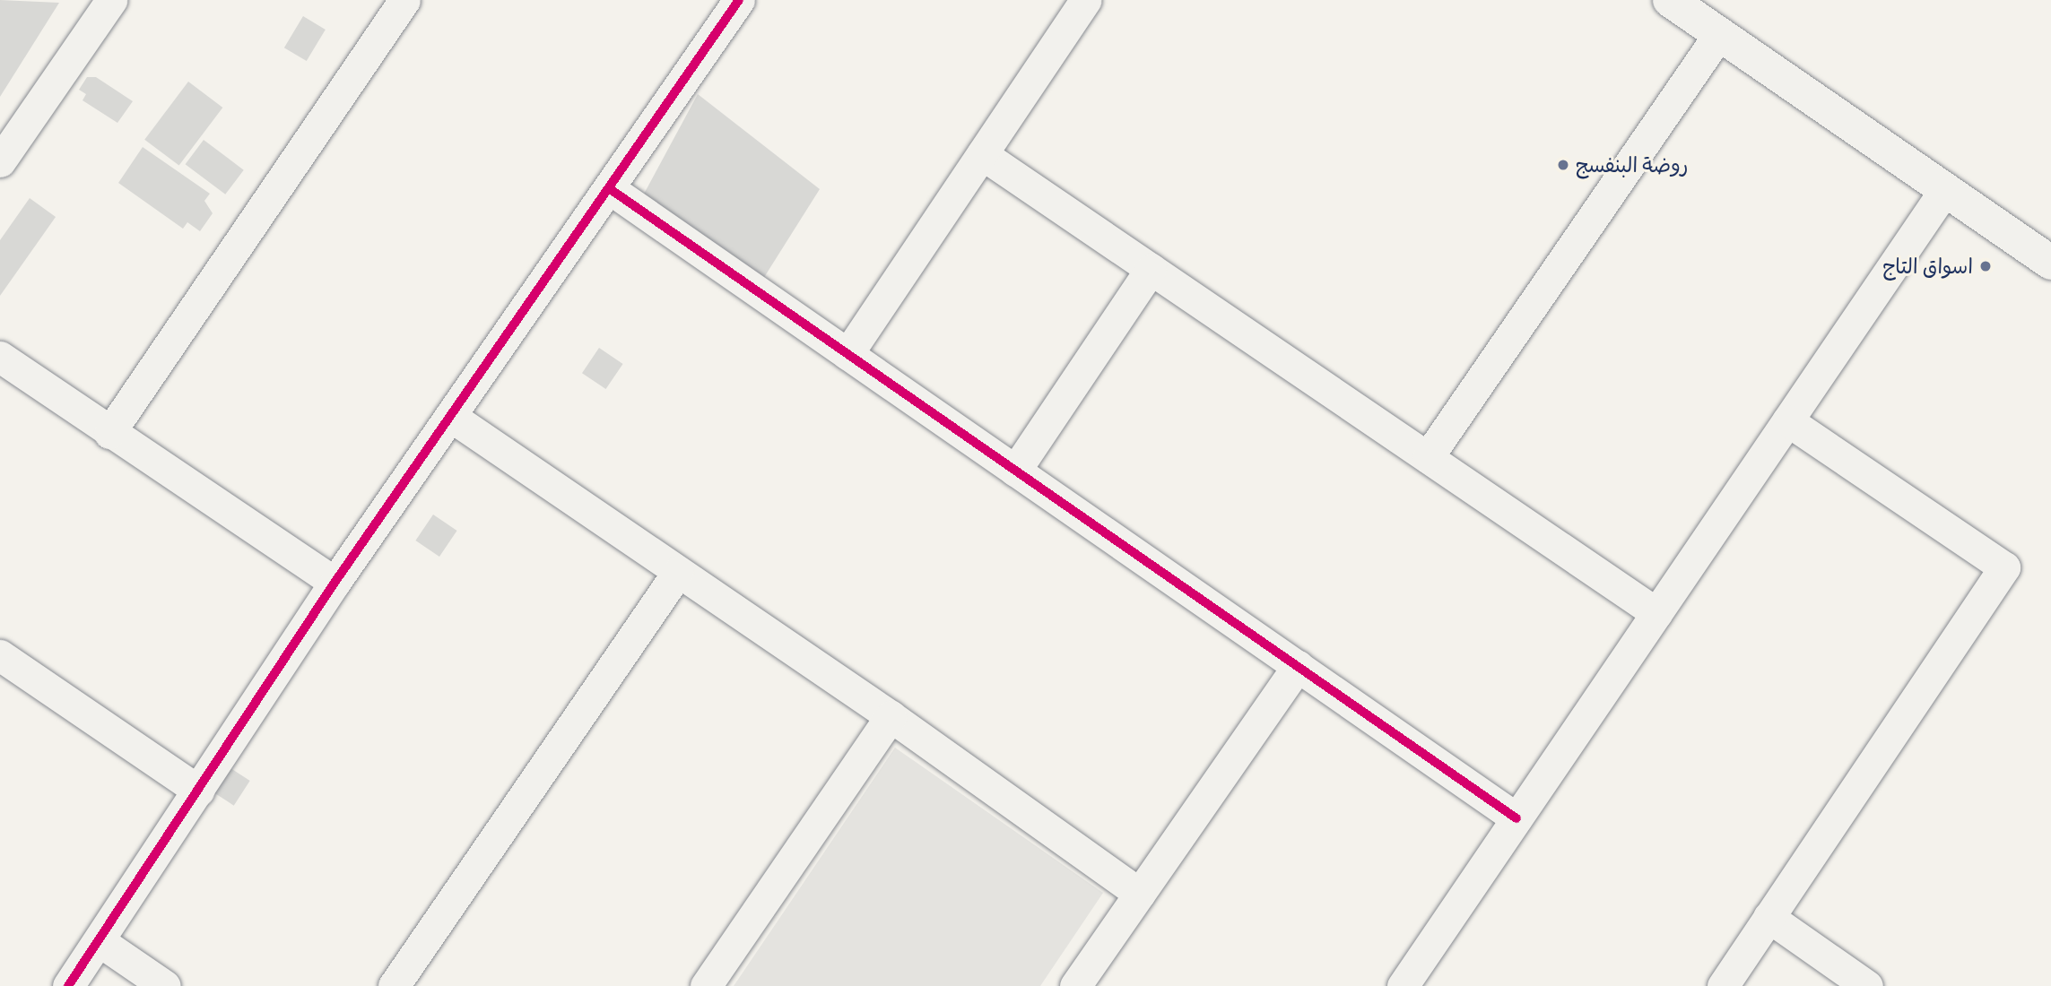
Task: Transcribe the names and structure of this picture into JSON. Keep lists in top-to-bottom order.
{
  "places": ["روضة البنفسج", "اسواق التاج"]
}
